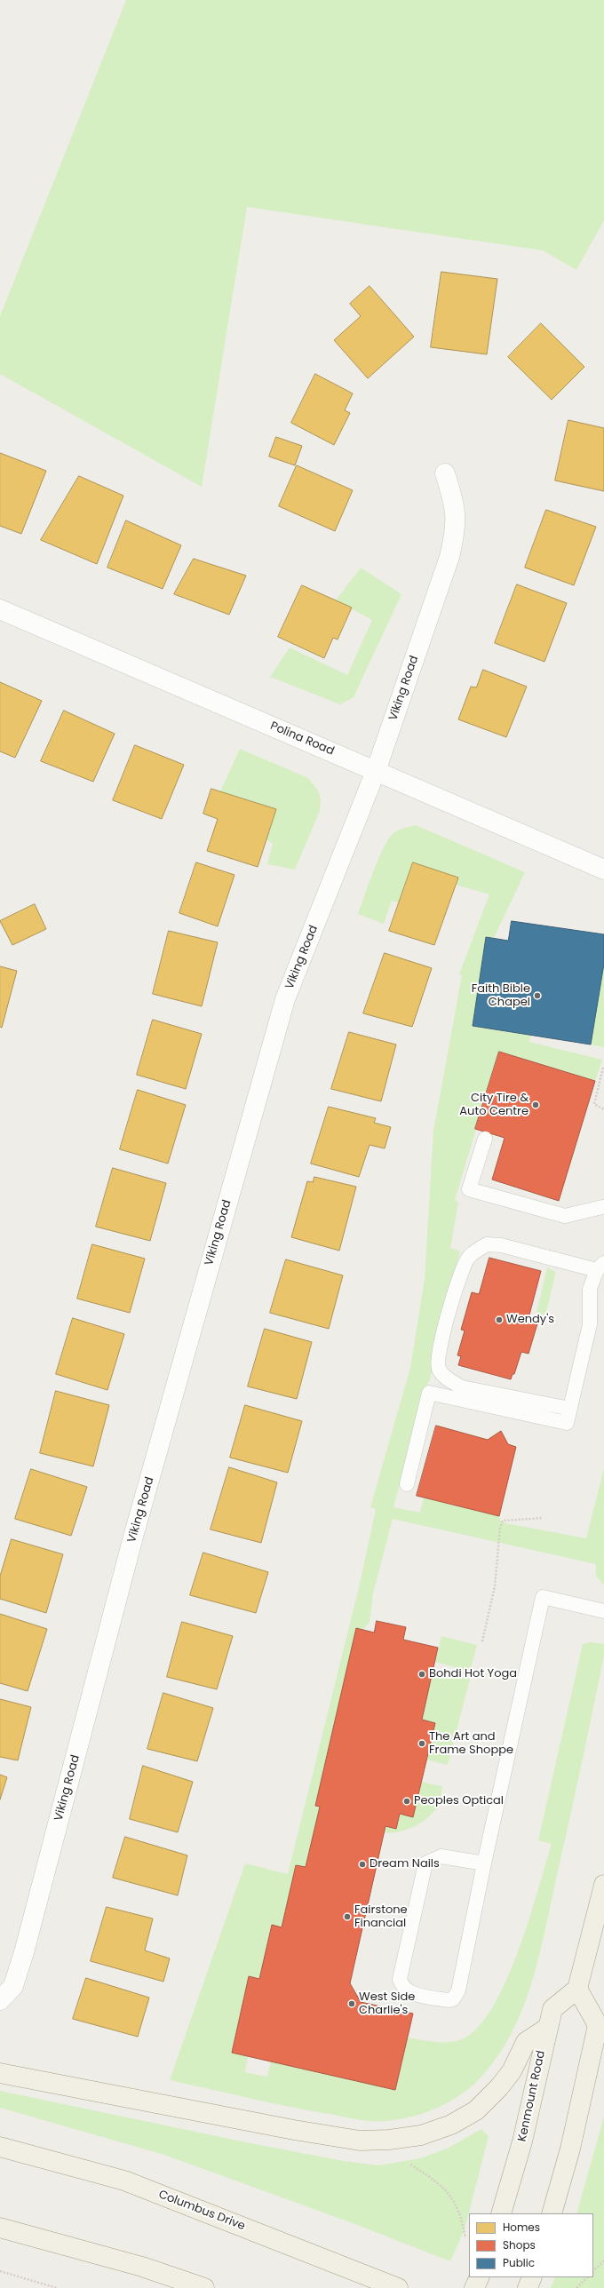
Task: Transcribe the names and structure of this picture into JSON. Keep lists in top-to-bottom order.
{
  "streets": {
    "main road": ["Kenmount Road", "Columbus Drive"],
    "street": ["Viking Road", "Polina Road"]
  },
  "crossings": [
    ["Viking Road", "Polina Road"]
  ],
  "places": [
    "Faith Bible Chapel",
    "City Tire & Auto Centre",
    "Wendy's",
    "Bohdi Hot Yoga",
    "The Art and Frame Shoppe",
    "Peoples Optical",
    "Dream Nails",
    "Fairstone Financial",
    "West Side Charlie's"
  ],
  "legend": ["Homes", "Shops", "Public"]
}
